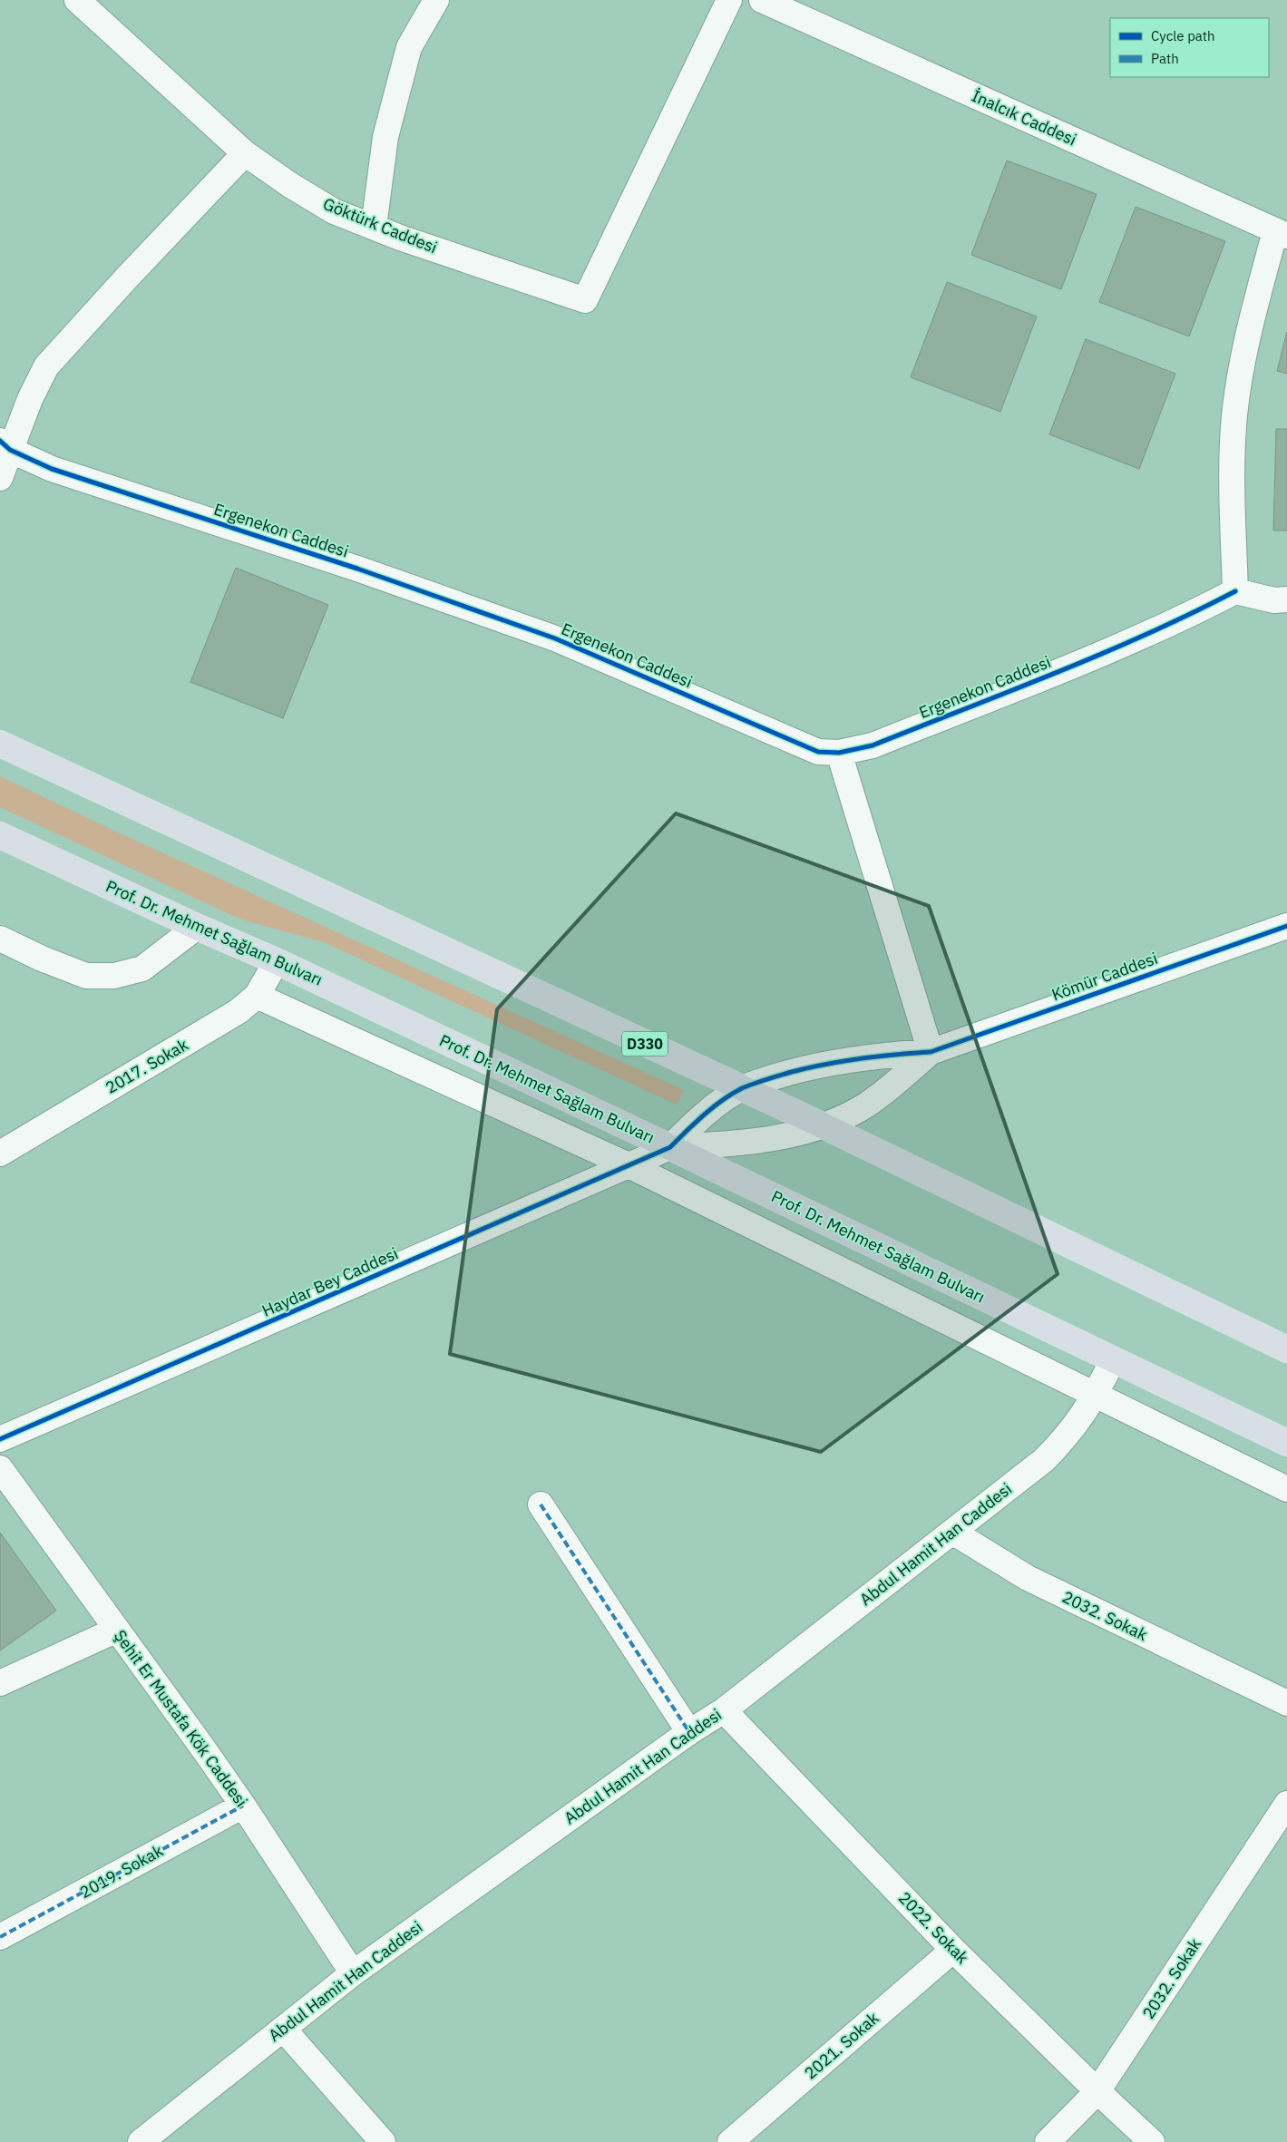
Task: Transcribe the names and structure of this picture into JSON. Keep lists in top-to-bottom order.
{
  "streets": {
    "highway": ["Prof. Dr. Mehmet Sağlam Bulvarı", "D330"],
    "street": [
      "İnalcık Caddesi",
      "Göktürk Caddesi",
      "Ergenekon Caddesi",
      "Kömür Caddesi",
      "2017. Sokak",
      "Haydar Bey Caddesi",
      "Abdul Hamit Han Caddesi",
      "2032. Sokak",
      "Şehit Er Mustafa Kök Caddesi",
      "2019. Sokak",
      "2022. Sokak",
      "2021. Sokak"
    ]
  },
  "crossings": [
    ["Prof. Dr. Mehmet Sağlam Bulvarı", "2017. Sokak"],
    ["Prof. Dr. Mehmet Sağlam Bulvarı", "Haydar Bey Caddesi"],
    ["Prof. Dr. Mehmet Sağlam Bulvarı", "Abdul Hamit Han Caddesi"],
    ["Abdul Hamit Han Caddesi", "2032. Sokak"],
    ["Abdul Hamit Han Caddesi", "Şehit Er Mustafa Kök Caddesi"],
    ["Abdul Hamit Han Caddesi", "2022. Sokak"],
    ["2032. Sokak", "2022. Sokak"],
    ["Şehit Er Mustafa Kök Caddesi", "2019. Sokak"],
    ["2022. Sokak", "2021. Sokak"]
  ],
  "legend": ["Cycle path", "Path"]
}
